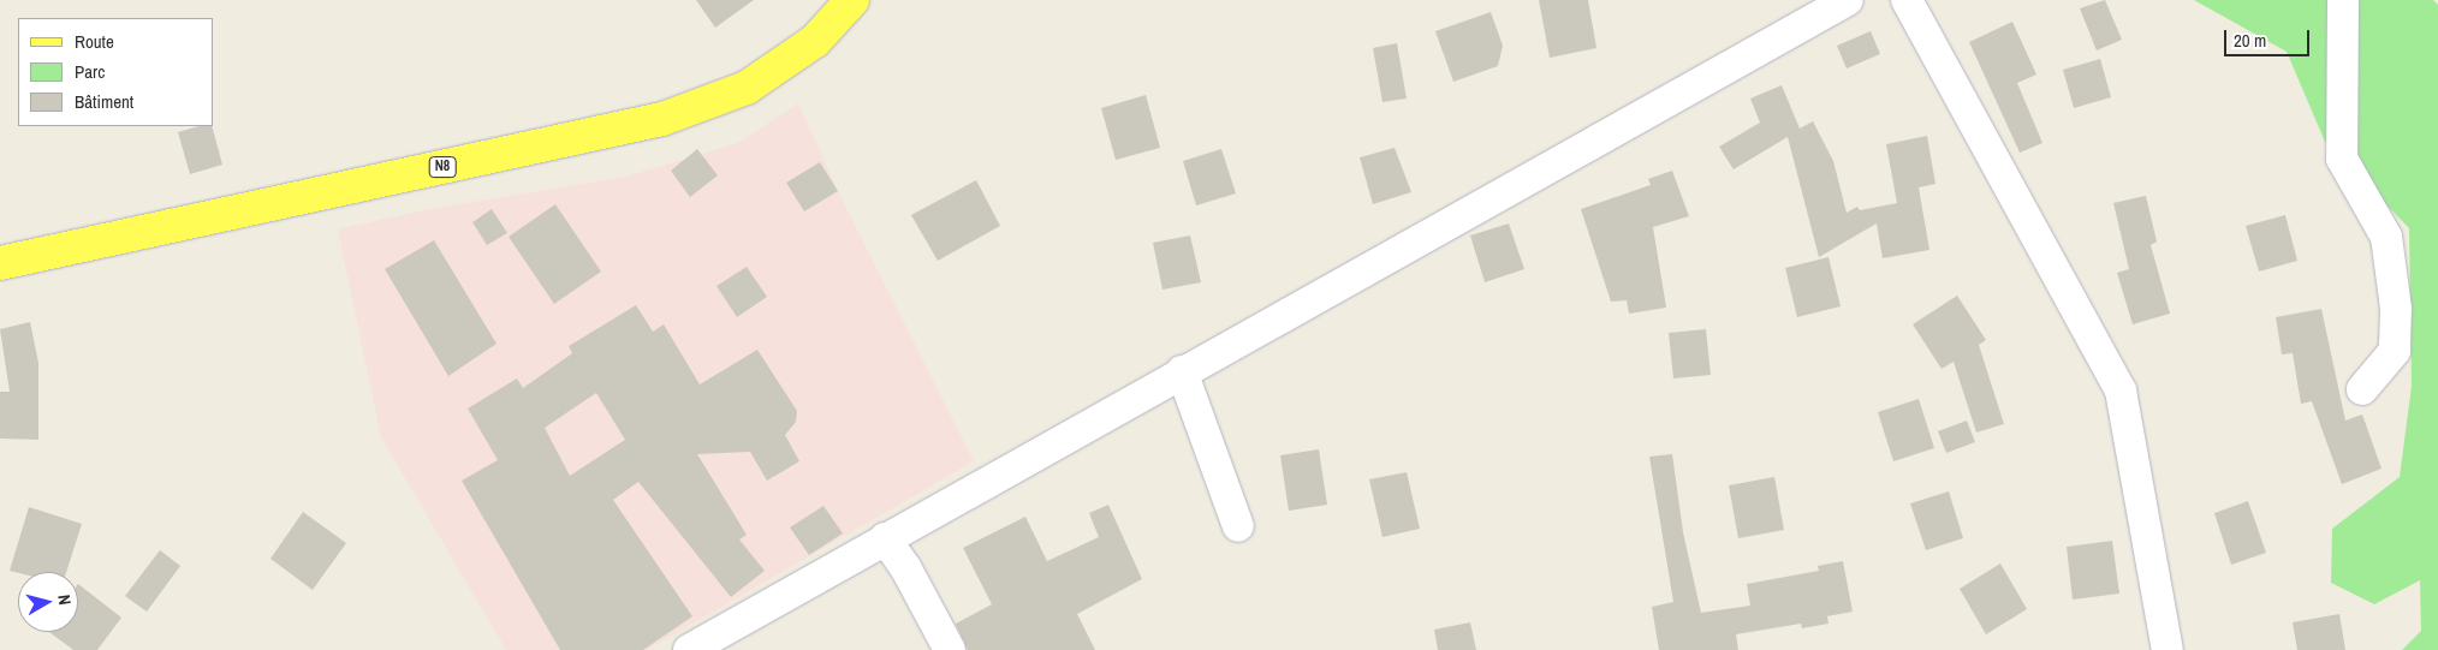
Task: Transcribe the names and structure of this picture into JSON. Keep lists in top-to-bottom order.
{
  "streets": {
    "main road": ["N8"]
  },
  "legend": ["Route", "Parc", "Bâtiment"],
  "scale_bar": "20 m",
  "north": "right"
}
